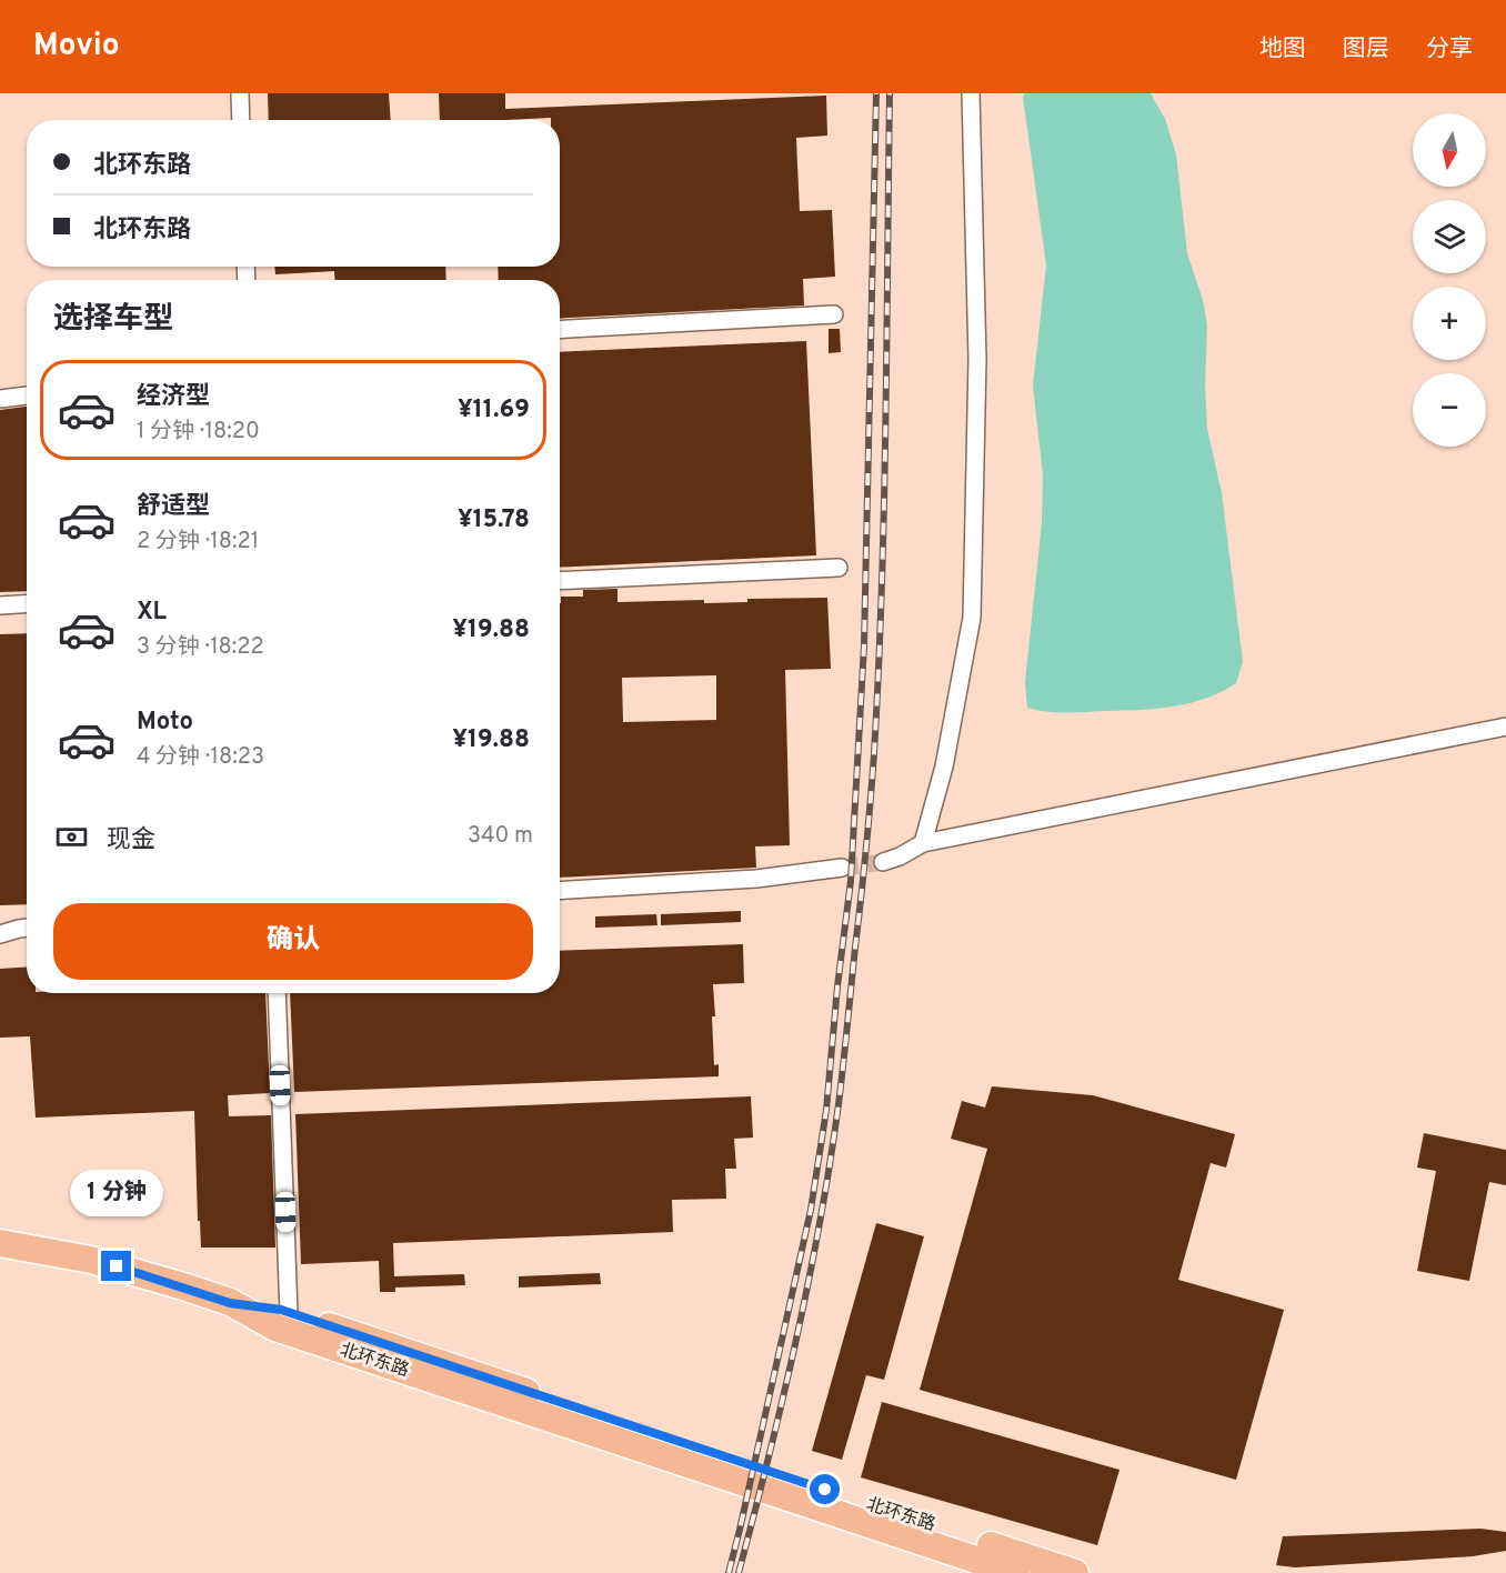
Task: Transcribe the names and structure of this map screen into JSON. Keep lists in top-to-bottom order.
{
  "streets": {
    "main road": ["北环东路"]
  },
  "north": "bottom",
  "page": {
    "header": "Movio",
    "nav": ["地图", "图层", "分享"],
    "map_buttons": ["+", "−"],
    "banner": ["北环东路", "北环东路"],
    "heading": "选择车型",
    "list": [
      {
        "name": "经济型",
        "note": "1 分钟 · 18:20",
        "value": "¥11.69"
      },
      {
        "name": "舒适型",
        "note": "2 分钟 · 18:21",
        "value": "¥15.78"
      },
      {
        "name": "XL",
        "note": "3 分钟 · 18:22",
        "value": "¥19.88"
      },
      {
        "name": "Moto",
        "note": "4 分钟 · 18:23",
        "value": "¥19.88"
      }
    ],
    "pay": ["现金", "340 m"],
    "buttons": "确认",
    "bubble": "1 分钟"
  }
}
